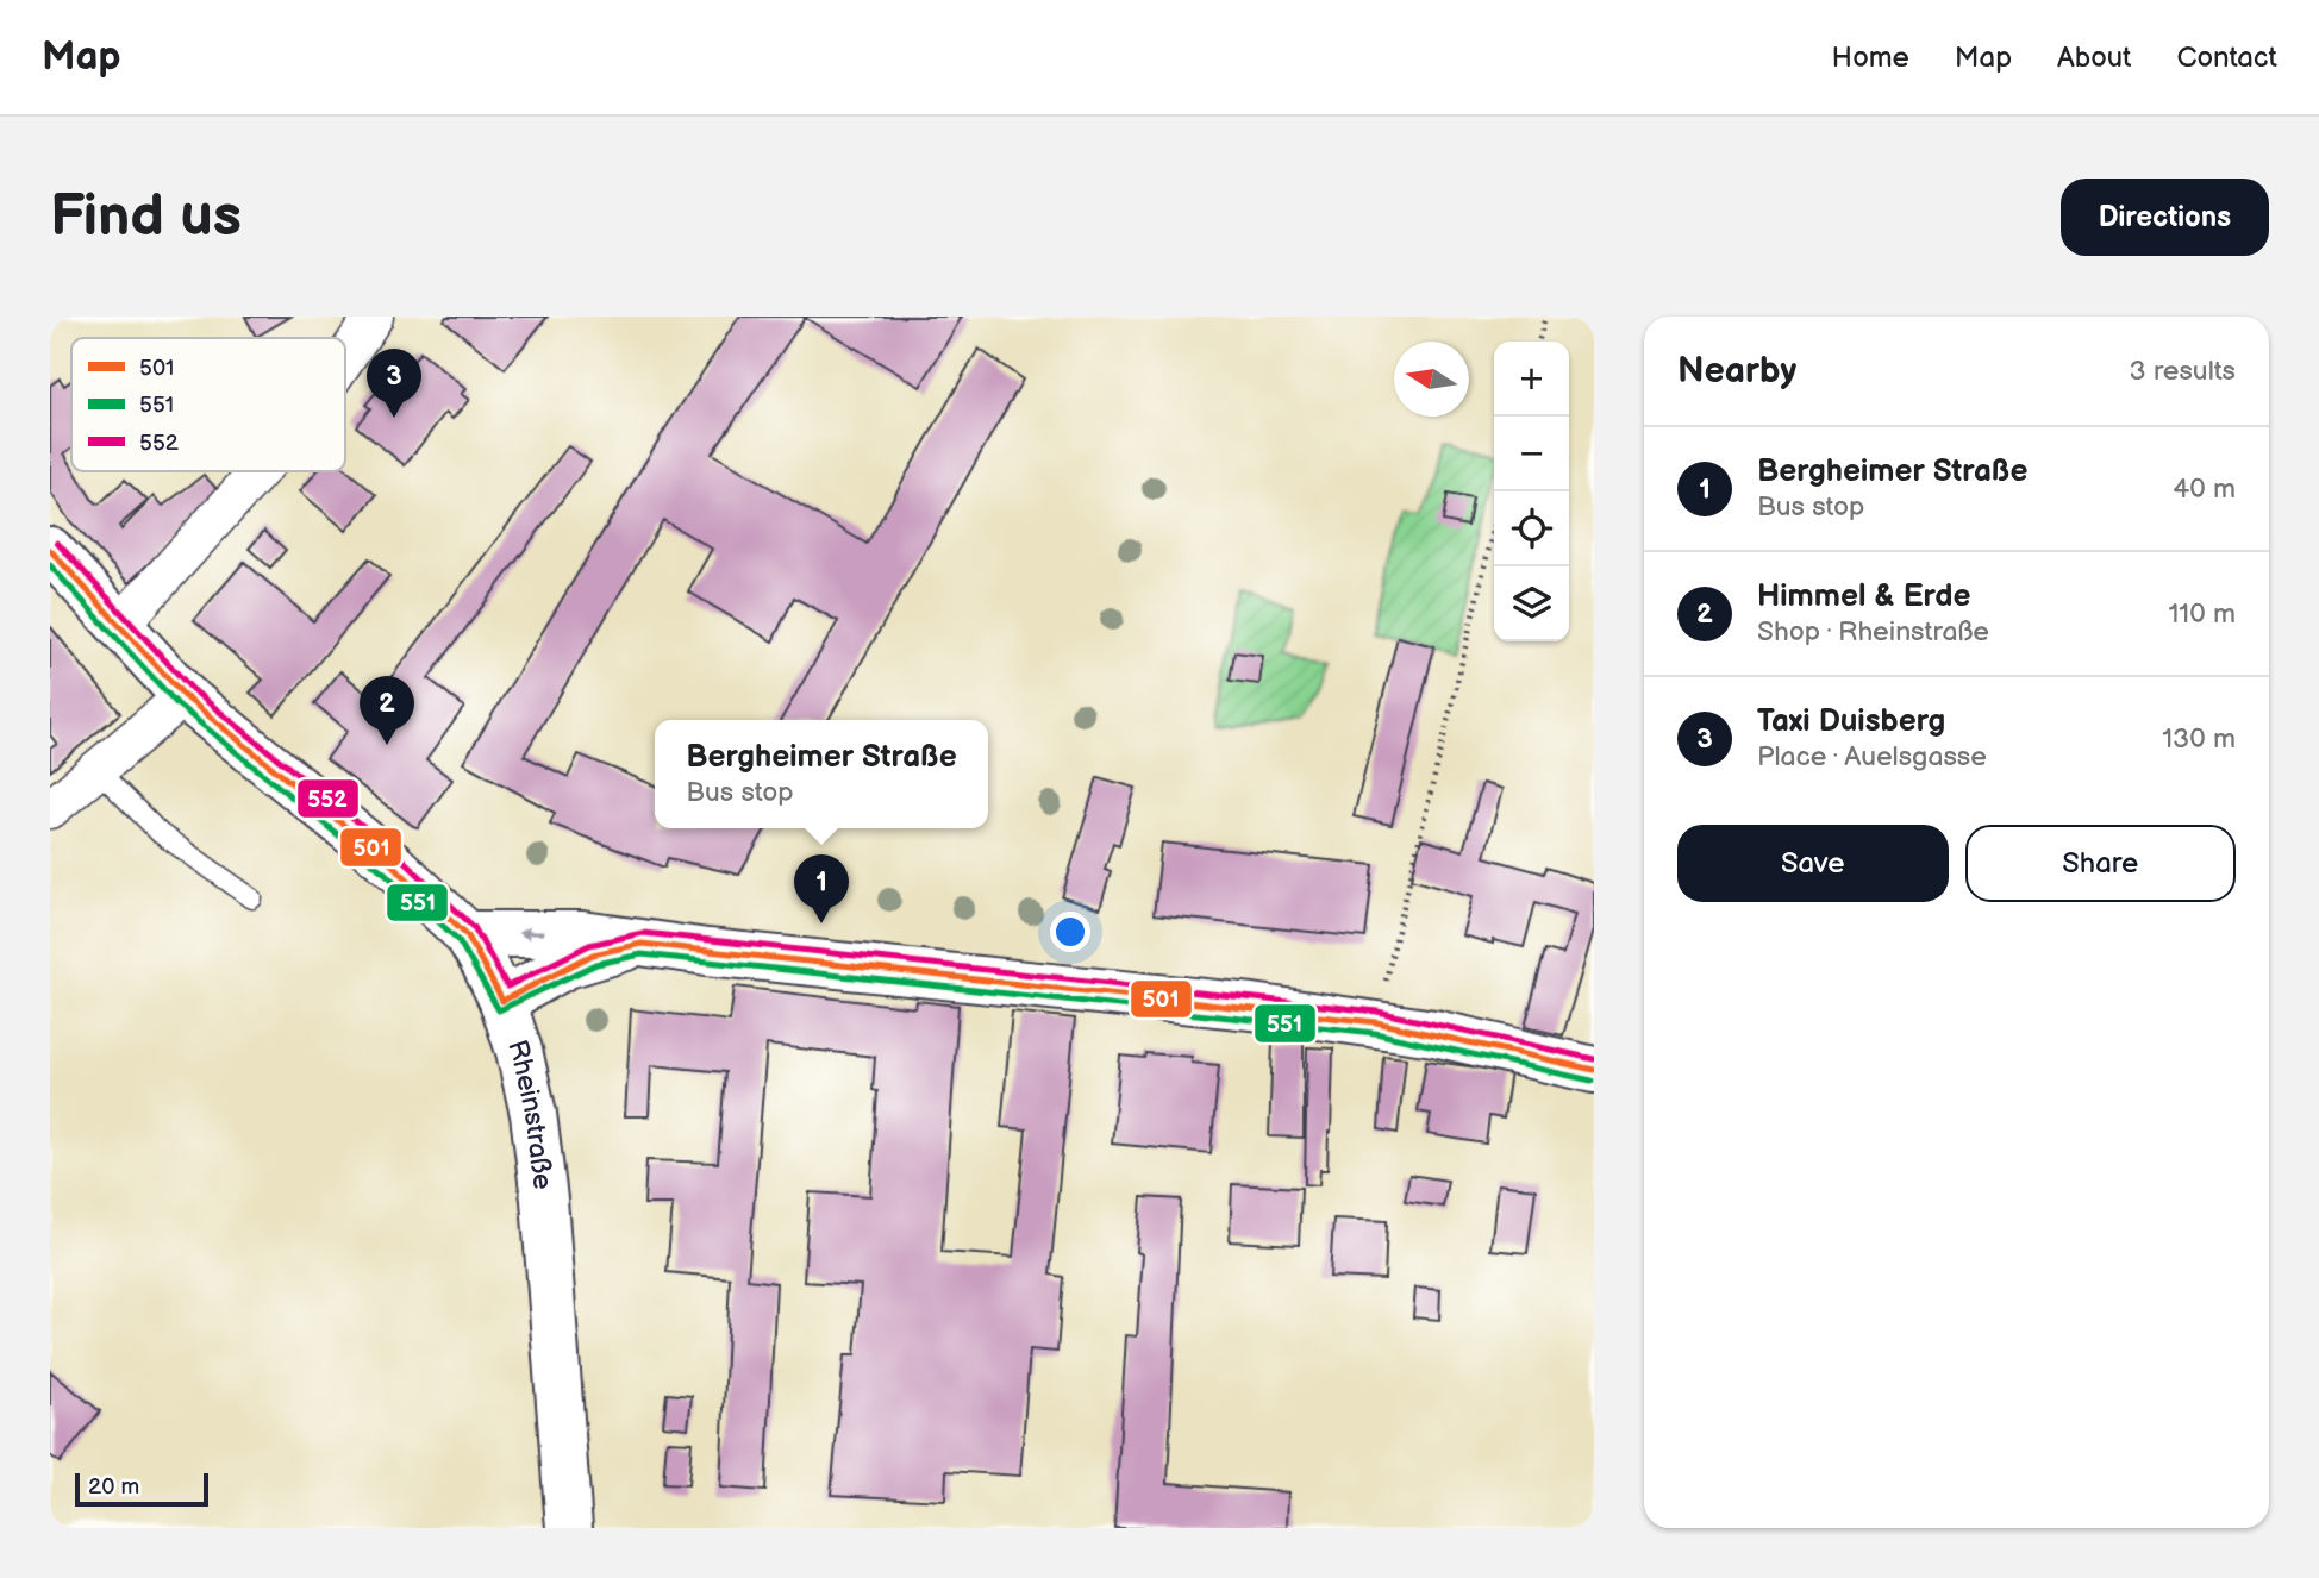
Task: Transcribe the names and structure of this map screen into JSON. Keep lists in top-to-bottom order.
{
  "streets": {
    "street": ["Rheinstraße"]
  },
  "lines": ["transit line 552", "transit line 501", "transit line 551"],
  "legend": ["501", "551", "552"],
  "scale_bar": "20 m",
  "north": "left",
  "page": {
    "header": "Map",
    "nav": [
      "Home",
      "Map",
      "About",
      "Contact"
    ],
    "buttons": [
      "Directions",
      ["Save", "Share"]
    ],
    "title": "Find us",
    "heading": ["Nearby", "3 results"],
    "map_buttons": ["+", "−"],
    "pins": ["3", "2", "1"],
    "list": [
      {
        "mark": "1",
        "name": "Bergheimer Straße",
        "note": "Bus stop",
        "value": "40 m"
      },
      {
        "mark": "2",
        "name": "Himmel & Erde",
        "note": "Shop · Rheinstraße",
        "value": "110 m"
      },
      {
        "mark": "3",
        "name": "Taxi Duisberg",
        "note": "Place · Auelsgasse",
        "value": "130 m"
      }
    ],
    "popup": ["Bergheimer Straße", "Bus stop"],
    "scale": "20 m"
  }
}
